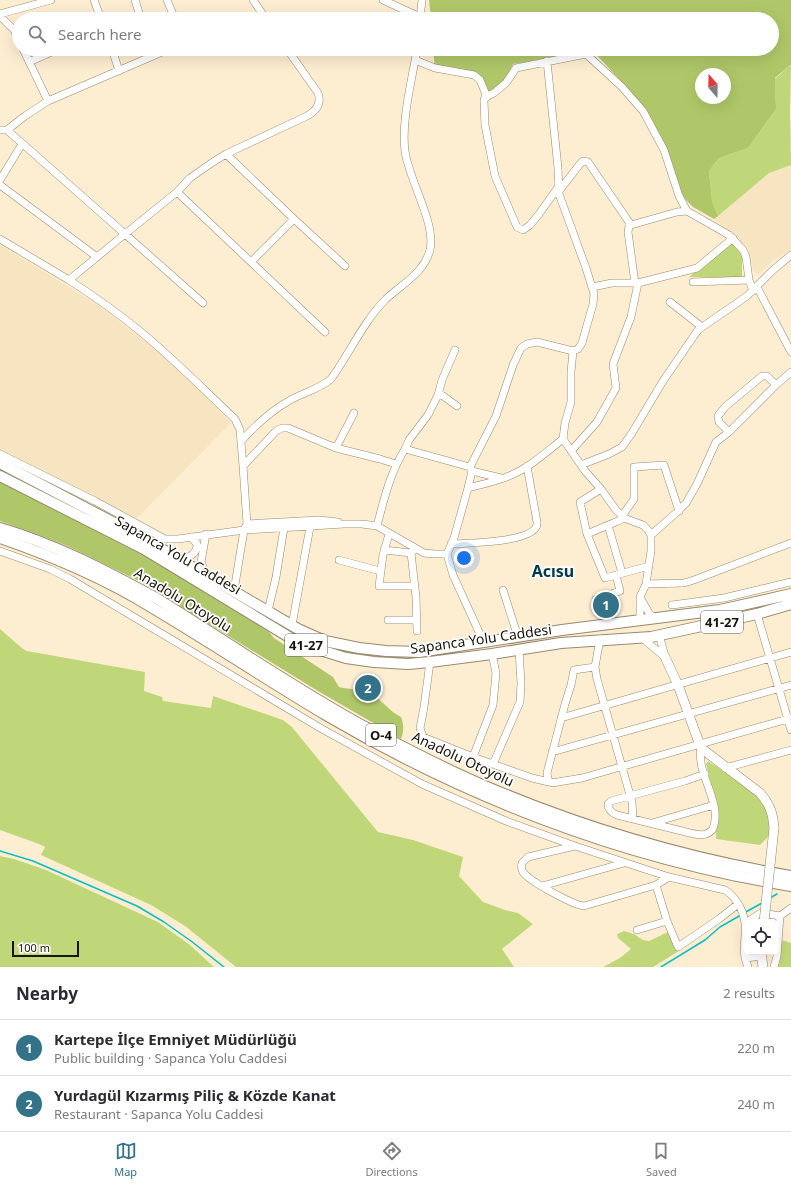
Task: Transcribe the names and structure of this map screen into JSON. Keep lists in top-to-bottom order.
{
  "streets": {
    "highway": [
      "Sapanca Yolu Caddesi",
      "Anadolu Otoyolu",
      "41-27",
      "O-4"
    ]
  },
  "districts": ["Acısu"],
  "scale_bar": "100 m",
  "north": "top",
  "page": {
    "search": "Search here",
    "pins": ["1", "2"],
    "scale": "100 m",
    "heading": ["Nearby", "2 results"],
    "list": [
      {
        "mark": "1",
        "name": "Kartepe İlçe Emniyet Müdürlüğü",
        "note": "Public building · Sapanca Yolu Caddesi",
        "value": "220 m"
      },
      {
        "mark": "2",
        "name": "Yurdagül Kızarmış Piliç & Közde Kanat",
        "note": "Restaurant · Sapanca Yolu Caddesi",
        "value": "240 m"
      }
    ],
    "nav": ["Map", "Directions", "Saved"]
  }
}
